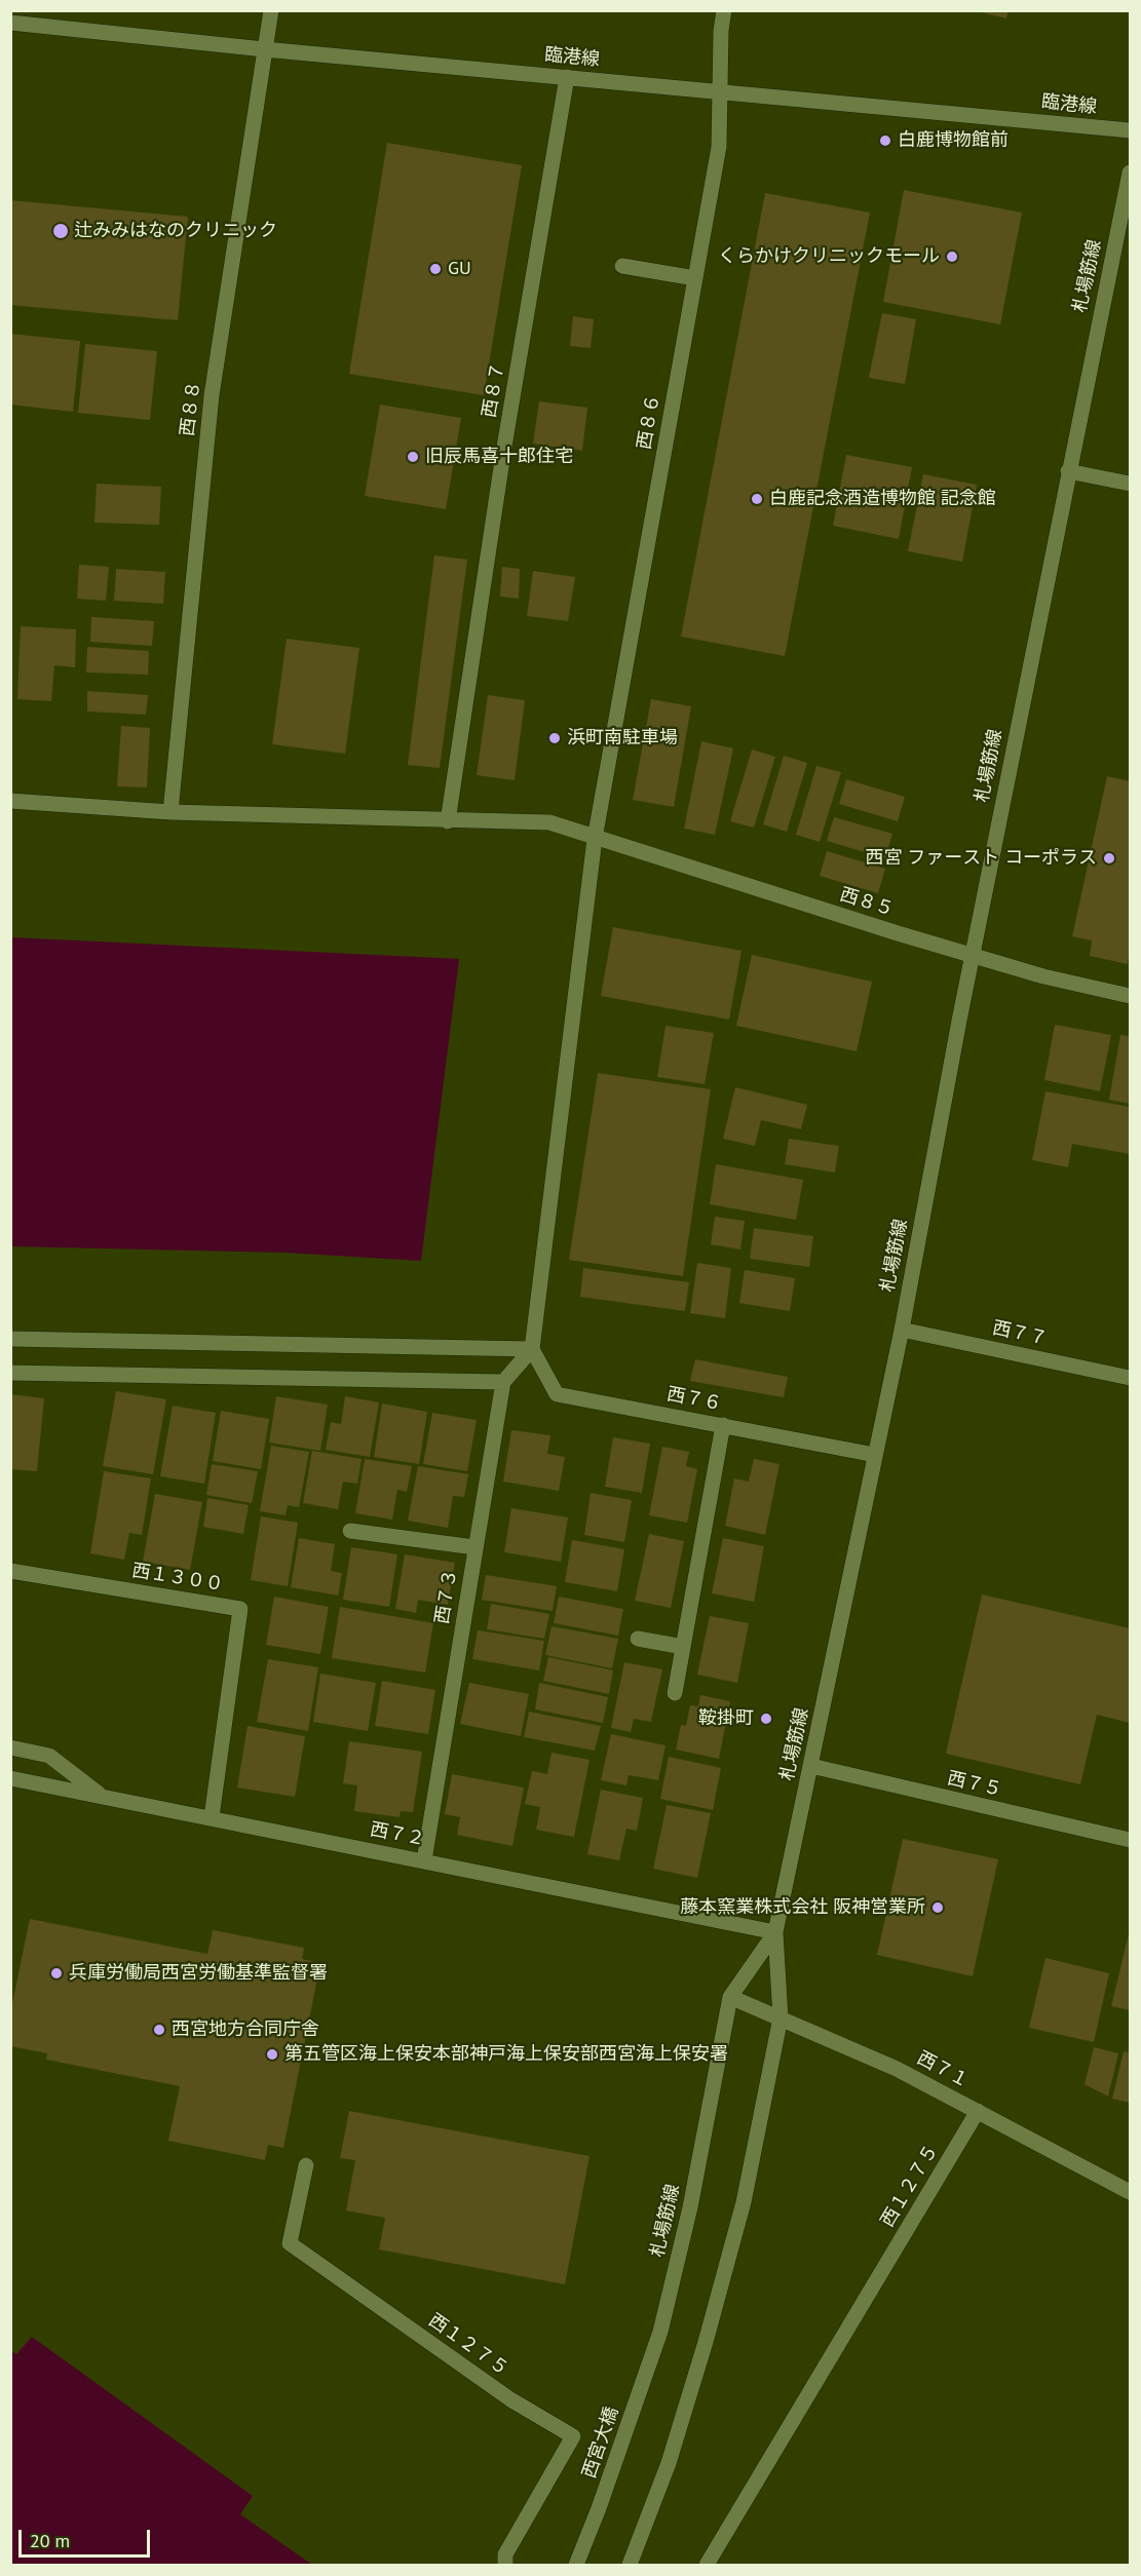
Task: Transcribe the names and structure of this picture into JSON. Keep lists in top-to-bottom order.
{
  "streets": {
    "street": [
      "臨港線",
      "札場筋線",
      "西８７",
      "西８８",
      "西８６",
      "西８５",
      "西７７",
      "西７６",
      "西１３００",
      "西７３",
      "西７５",
      "西７２",
      "西７１",
      "西１２７５",
      "西宮大橋"
    ]
  },
  "crossings": [
    ["臨港線", "西８７"],
    ["臨港線", "西８８"],
    ["臨港線", "西８６"],
    ["札場筋線", "西８５"],
    ["札場筋線", "西７７"],
    ["札場筋線", "西７６"],
    ["札場筋線", "西７５"],
    ["札場筋線", "西７２"],
    ["札場筋線", "西７１"],
    ["札場筋線", "西宮大橋"],
    ["西８７", "西８５"],
    ["西８８", "西８５"],
    ["西８６", "西８５"],
    ["西８６", "西７６"],
    ["西１３００", "西７２"],
    ["西７３", "西７２"],
    ["西７１", "西１２７５"]
  ],
  "places": [
    "白鹿博物館前",
    "辻みみはなのクリニック",
    "くらかけクリニックモール",
    "GU",
    "旧辰馬喜十郎住宅",
    "白鹿記念酒造博物館 記念館",
    "浜町南駐車場",
    "西宮 ファースト コーポラス",
    "鞍掛町",
    "藤本窯業株式会社 阪神営業所",
    "兵庫労働局西宮労働基準監督署",
    "西宮地方合同庁舎",
    "第五管区海上保安本部神戸海上保安部西宮海上保安署"
  ],
  "scale_bar": "20 m"
}
